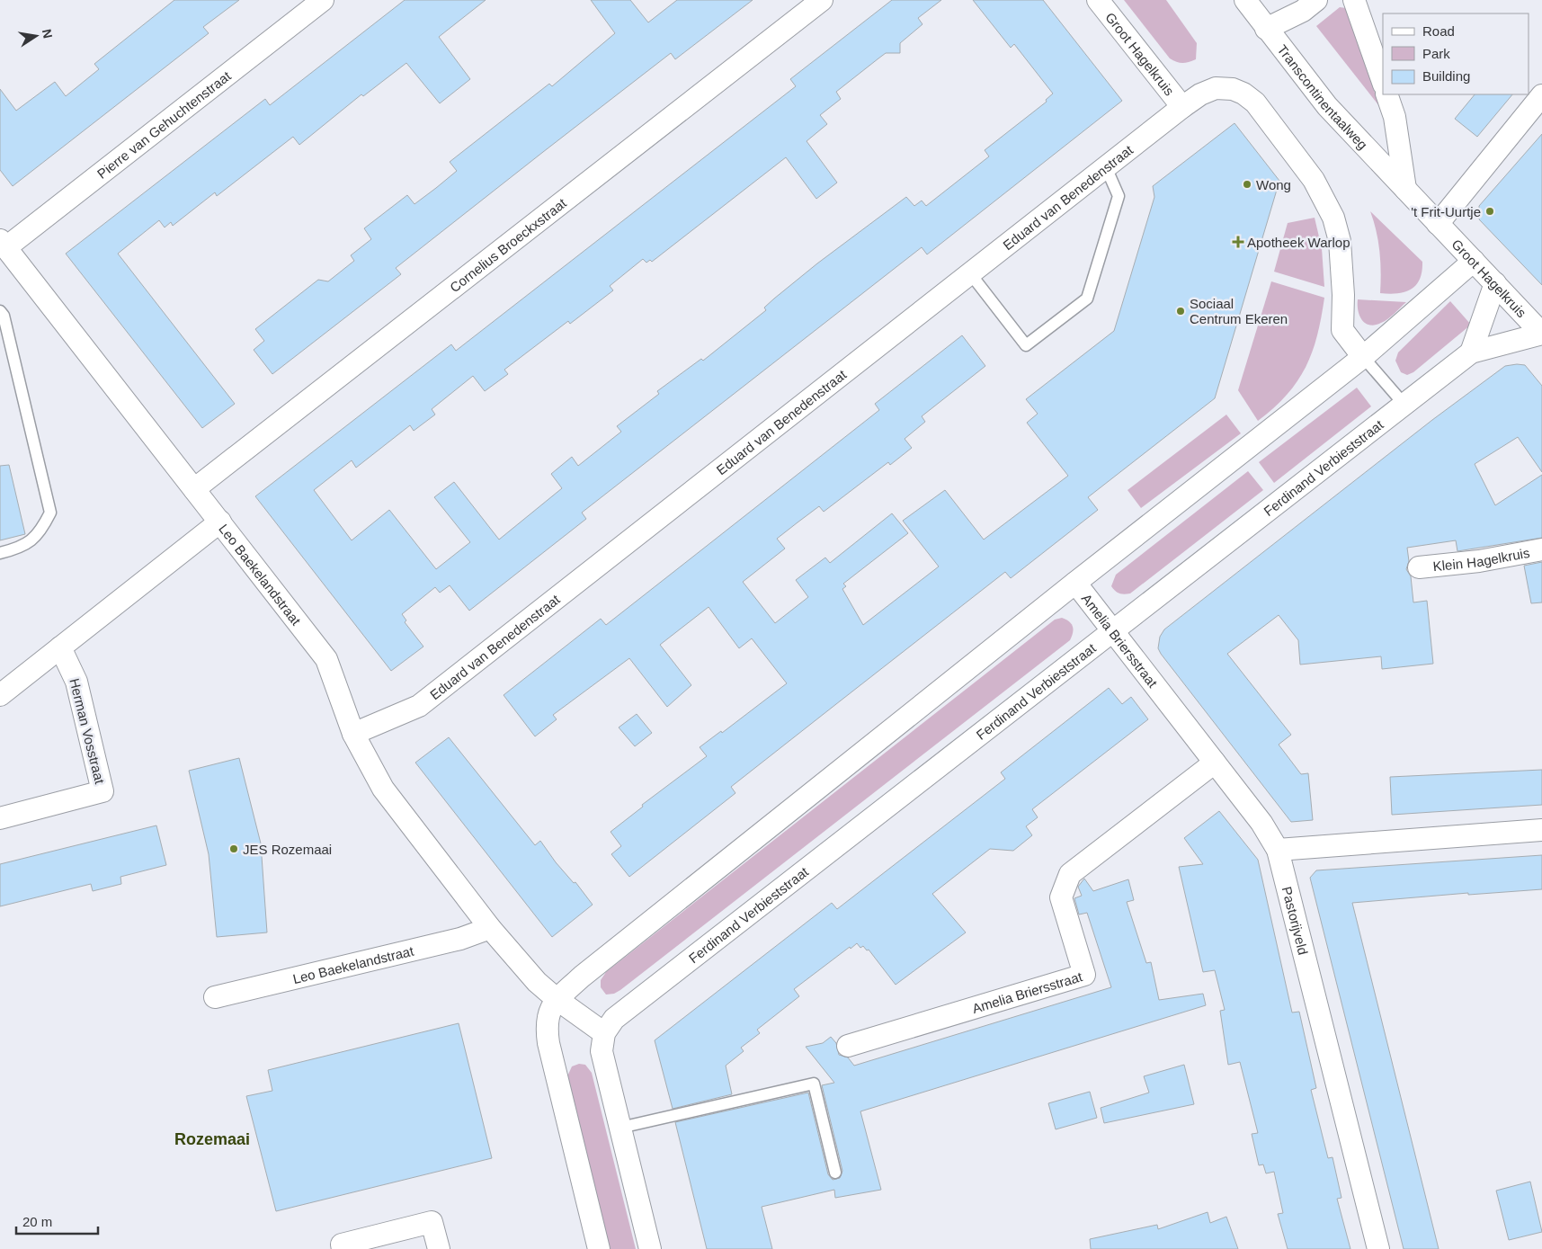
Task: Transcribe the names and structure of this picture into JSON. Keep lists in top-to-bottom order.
{
  "streets": {
    "street": [
      "Groot Hagelkruis",
      "Transcontinentaalweg",
      "Pierre van Gehuchtenstraat",
      "Eduard van Benedenstraat",
      "Cornelius Broeckxstraat",
      "Ferdinand Verbieststraat",
      "Klein Hagelkruis",
      "Leo Baekelandstraat",
      "Amelia Briersstraat",
      "Herman Vosstraat",
      "Pastorijveld"
    ]
  },
  "crossings": [
    ["Groot Hagelkruis", "Transcontinentaalweg"],
    ["Groot Hagelkruis", "Eduard van Benedenstraat"],
    ["Groot Hagelkruis", "Ferdinand Verbieststraat"],
    ["Pierre van Gehuchtenstraat", "Leo Baekelandstraat"],
    ["Eduard van Benedenstraat", "Leo Baekelandstraat"],
    ["Cornelius Broeckxstraat", "Leo Baekelandstraat"],
    ["Ferdinand Verbieststraat", "Amelia Briersstraat"],
    ["Amelia Briersstraat", "Pastorijveld"]
  ],
  "districts": ["Rozemaai"],
  "places": {
    "other": [
      "Wong",
      "'t Frit-Uurtje",
      "Sociaal Centrum Ekeren",
      "JES Rozemaai"
    ],
    "health": ["Apotheek Warlop"]
  },
  "legend": ["Road", "Park", "Building"],
  "scale_bar": "20 m",
  "north": "right"
}
